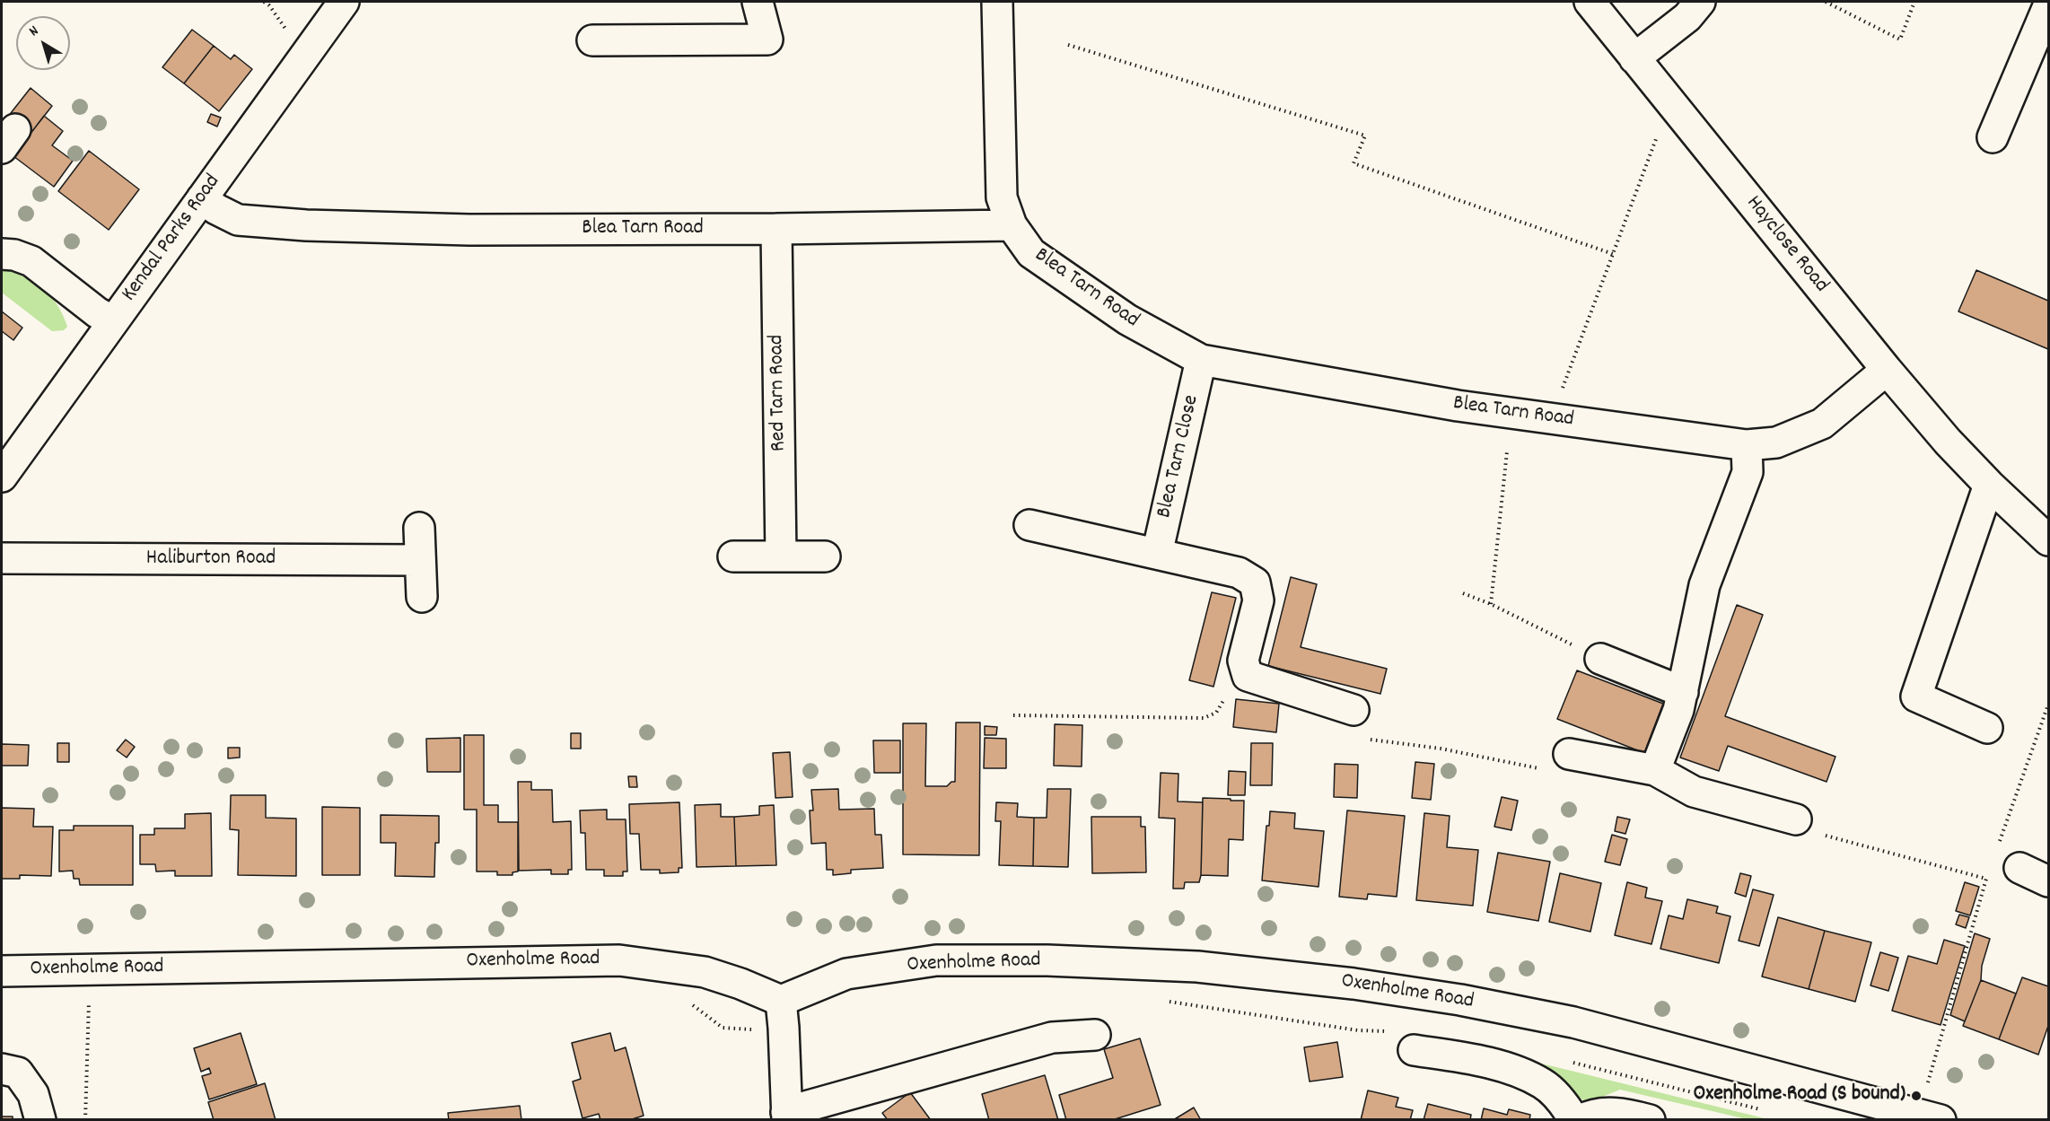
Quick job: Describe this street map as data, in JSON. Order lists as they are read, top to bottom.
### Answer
{
  "streets": {
    "street": [
      "Blea Tarn Road",
      "Kendal Parks Road",
      "Hayclose Road",
      "Red Tarn Road",
      "Blea Tarn Close",
      "Haliburton Road",
      "Oxenholme Road"
    ]
  },
  "crossings": [
    ["Blea Tarn Road", "Kendal Parks Road"],
    ["Blea Tarn Road", "Hayclose Road"],
    ["Blea Tarn Road", "Red Tarn Road"],
    ["Blea Tarn Road", "Blea Tarn Close"]
  ],
  "places": ["Oxenholme Road (S bound)"],
  "north": "top left"
}
